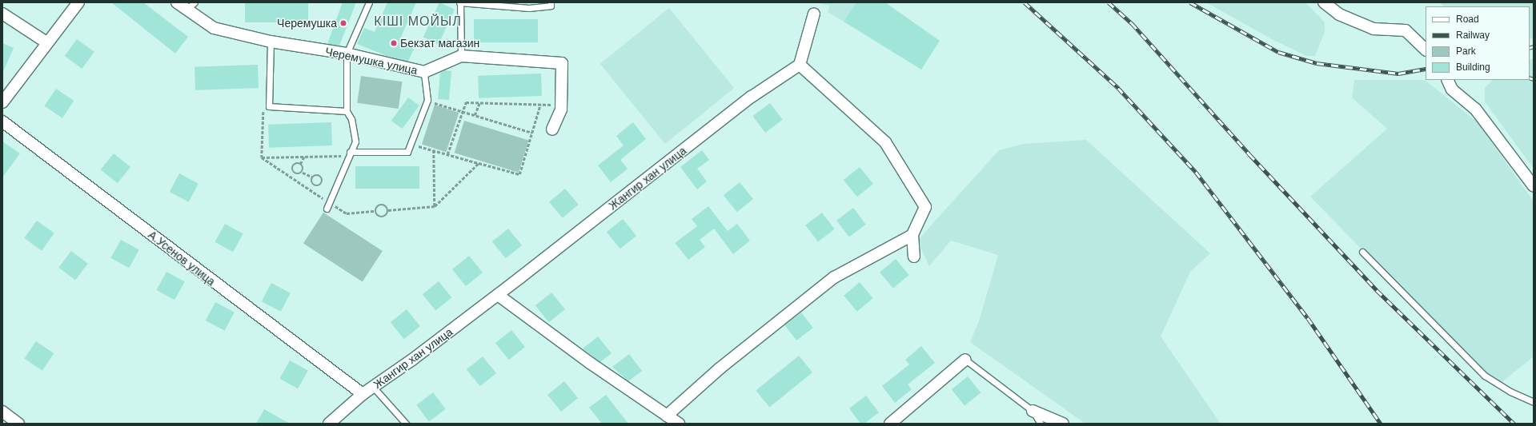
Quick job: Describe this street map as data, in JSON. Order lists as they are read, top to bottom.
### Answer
{
  "streets": {
    "street": ["Черемушка улица", "Жангир хан улица", "А.Усенов улица"]
  },
  "crossings": [
    ["Жангир хан улица", "А.Усенов улица"]
  ],
  "districts": ["КІШІ МОЙЫЛ"],
  "places": ["Черемушка", "Бекзат магазин"],
  "legend": [
    "Road",
    "Railway",
    "Park",
    "Building"
  ]
}
